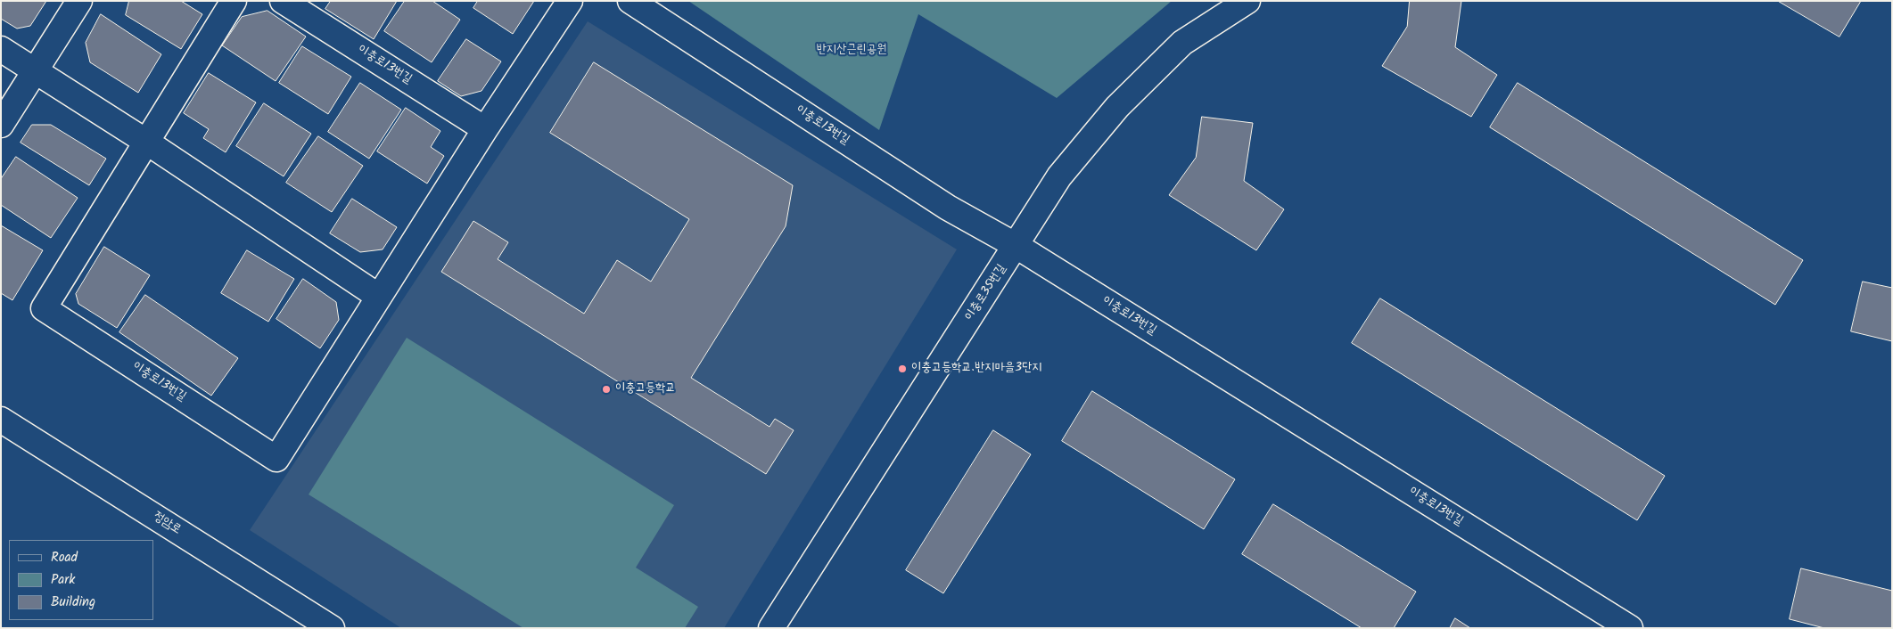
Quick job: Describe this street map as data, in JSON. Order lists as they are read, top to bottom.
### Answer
{
  "streets": {
    "street": ["이충로13번길", "이충로35번길", "정암로"]
  },
  "crossings": [
    ["이충로13번길", "이충로35번길"]
  ],
  "parks": ["반지산근린공원"],
  "places": ["이충고등학교.반지마을3단지", "이충고등학교"],
  "legend": ["Road", "Park", "Building"]
}
